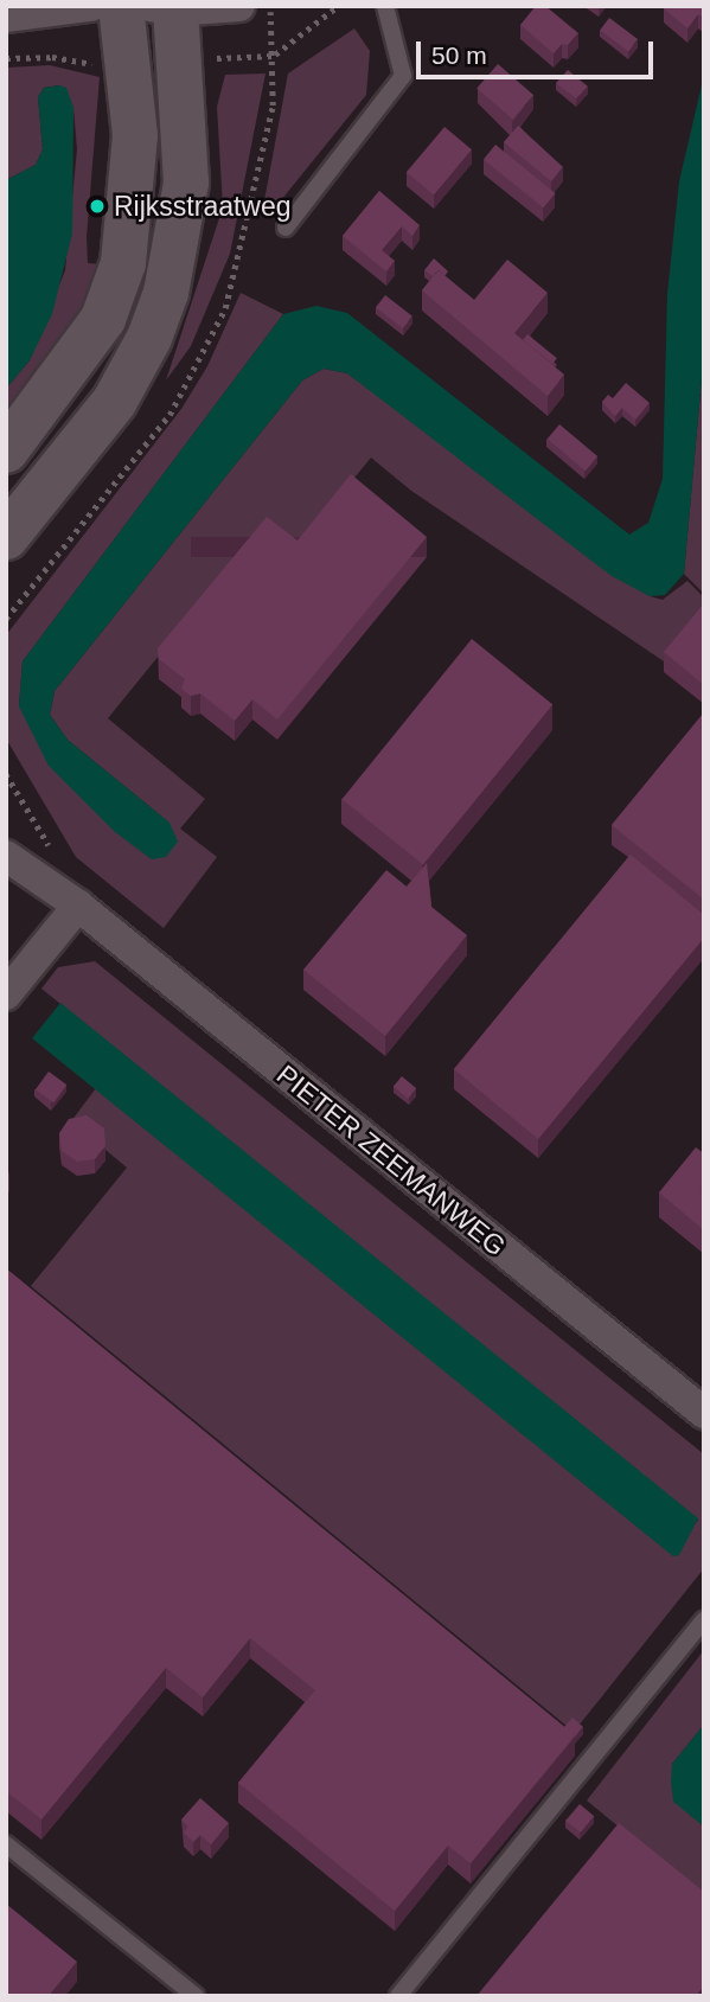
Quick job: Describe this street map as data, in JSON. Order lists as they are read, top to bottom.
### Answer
{
  "streets": {
    "street": ["PIETER ZEEMANWEG"]
  },
  "places": ["Rijksstraatweg"],
  "scale_bar": "50 m"
}
